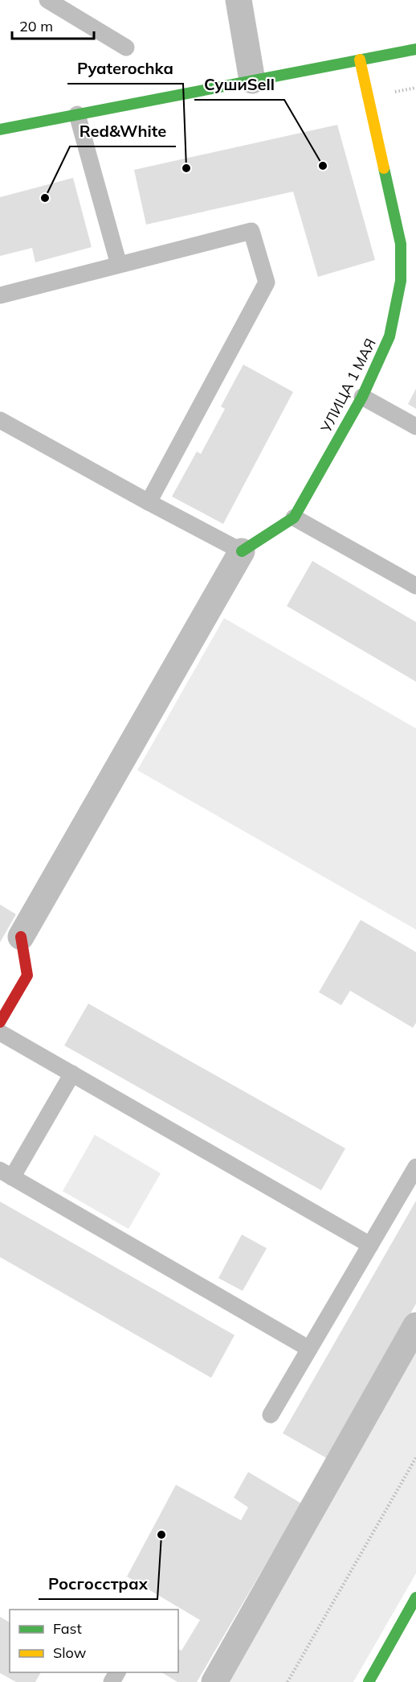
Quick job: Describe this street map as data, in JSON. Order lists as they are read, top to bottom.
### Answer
{
  "streets": {
    "street": ["УЛИЦА 1 МАЯ"]
  },
  "places": [
    "СушиSell",
    "Pyaterochka",
    "Red&White",
    "Росгосстрах"
  ],
  "legend": ["Fast", "Slow"],
  "scale_bar": "20 m"
}
